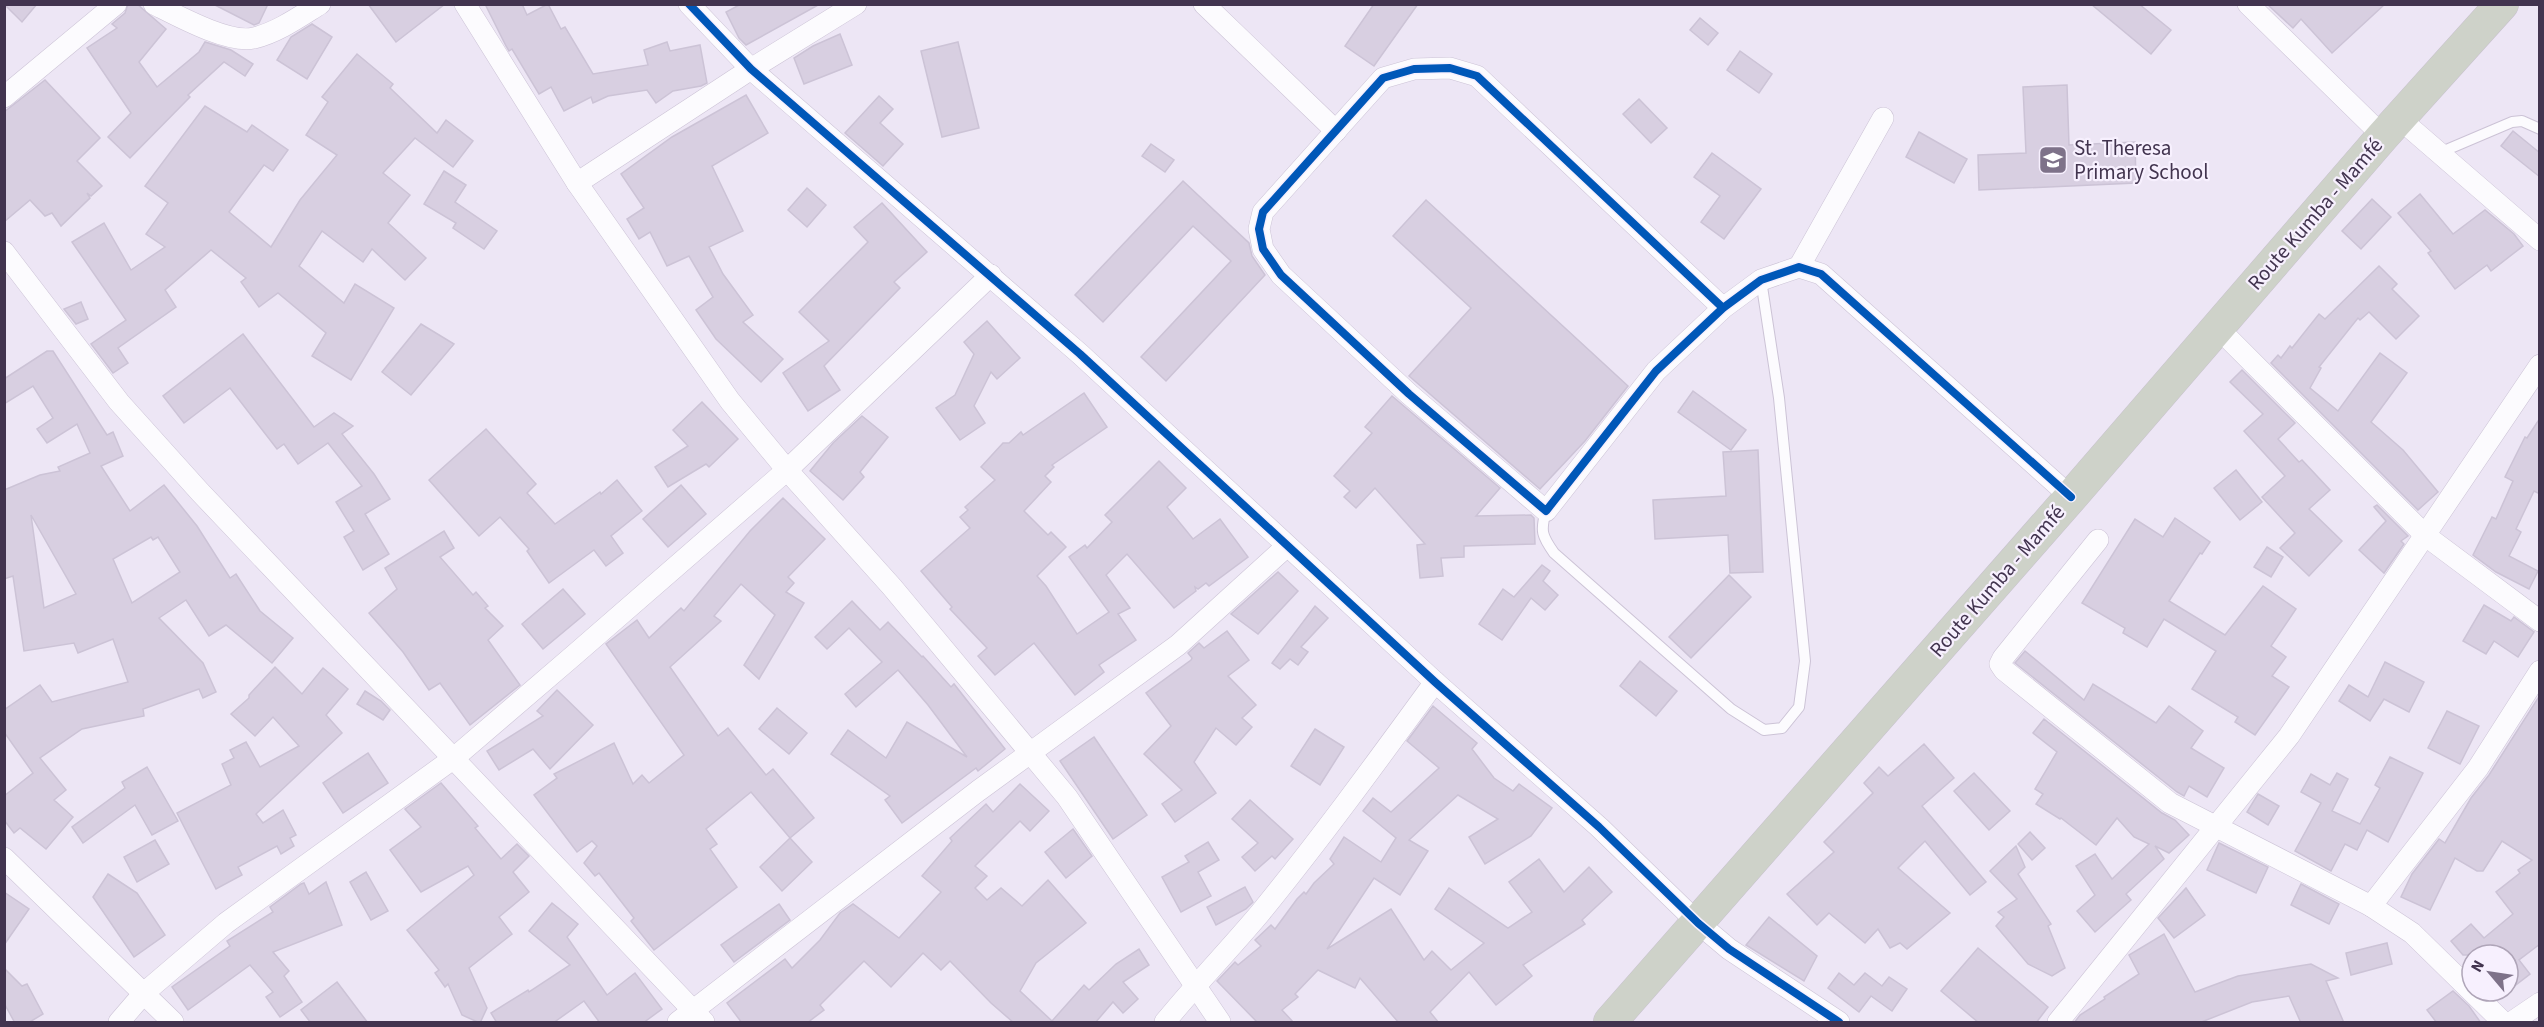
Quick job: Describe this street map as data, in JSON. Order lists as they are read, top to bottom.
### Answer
{
  "streets": {
    "highway": ["Route Kumba - Mamfé"]
  },
  "places": {
    "school or university": ["St. Theresa Primary School"]
  },
  "north": "top left"
}
